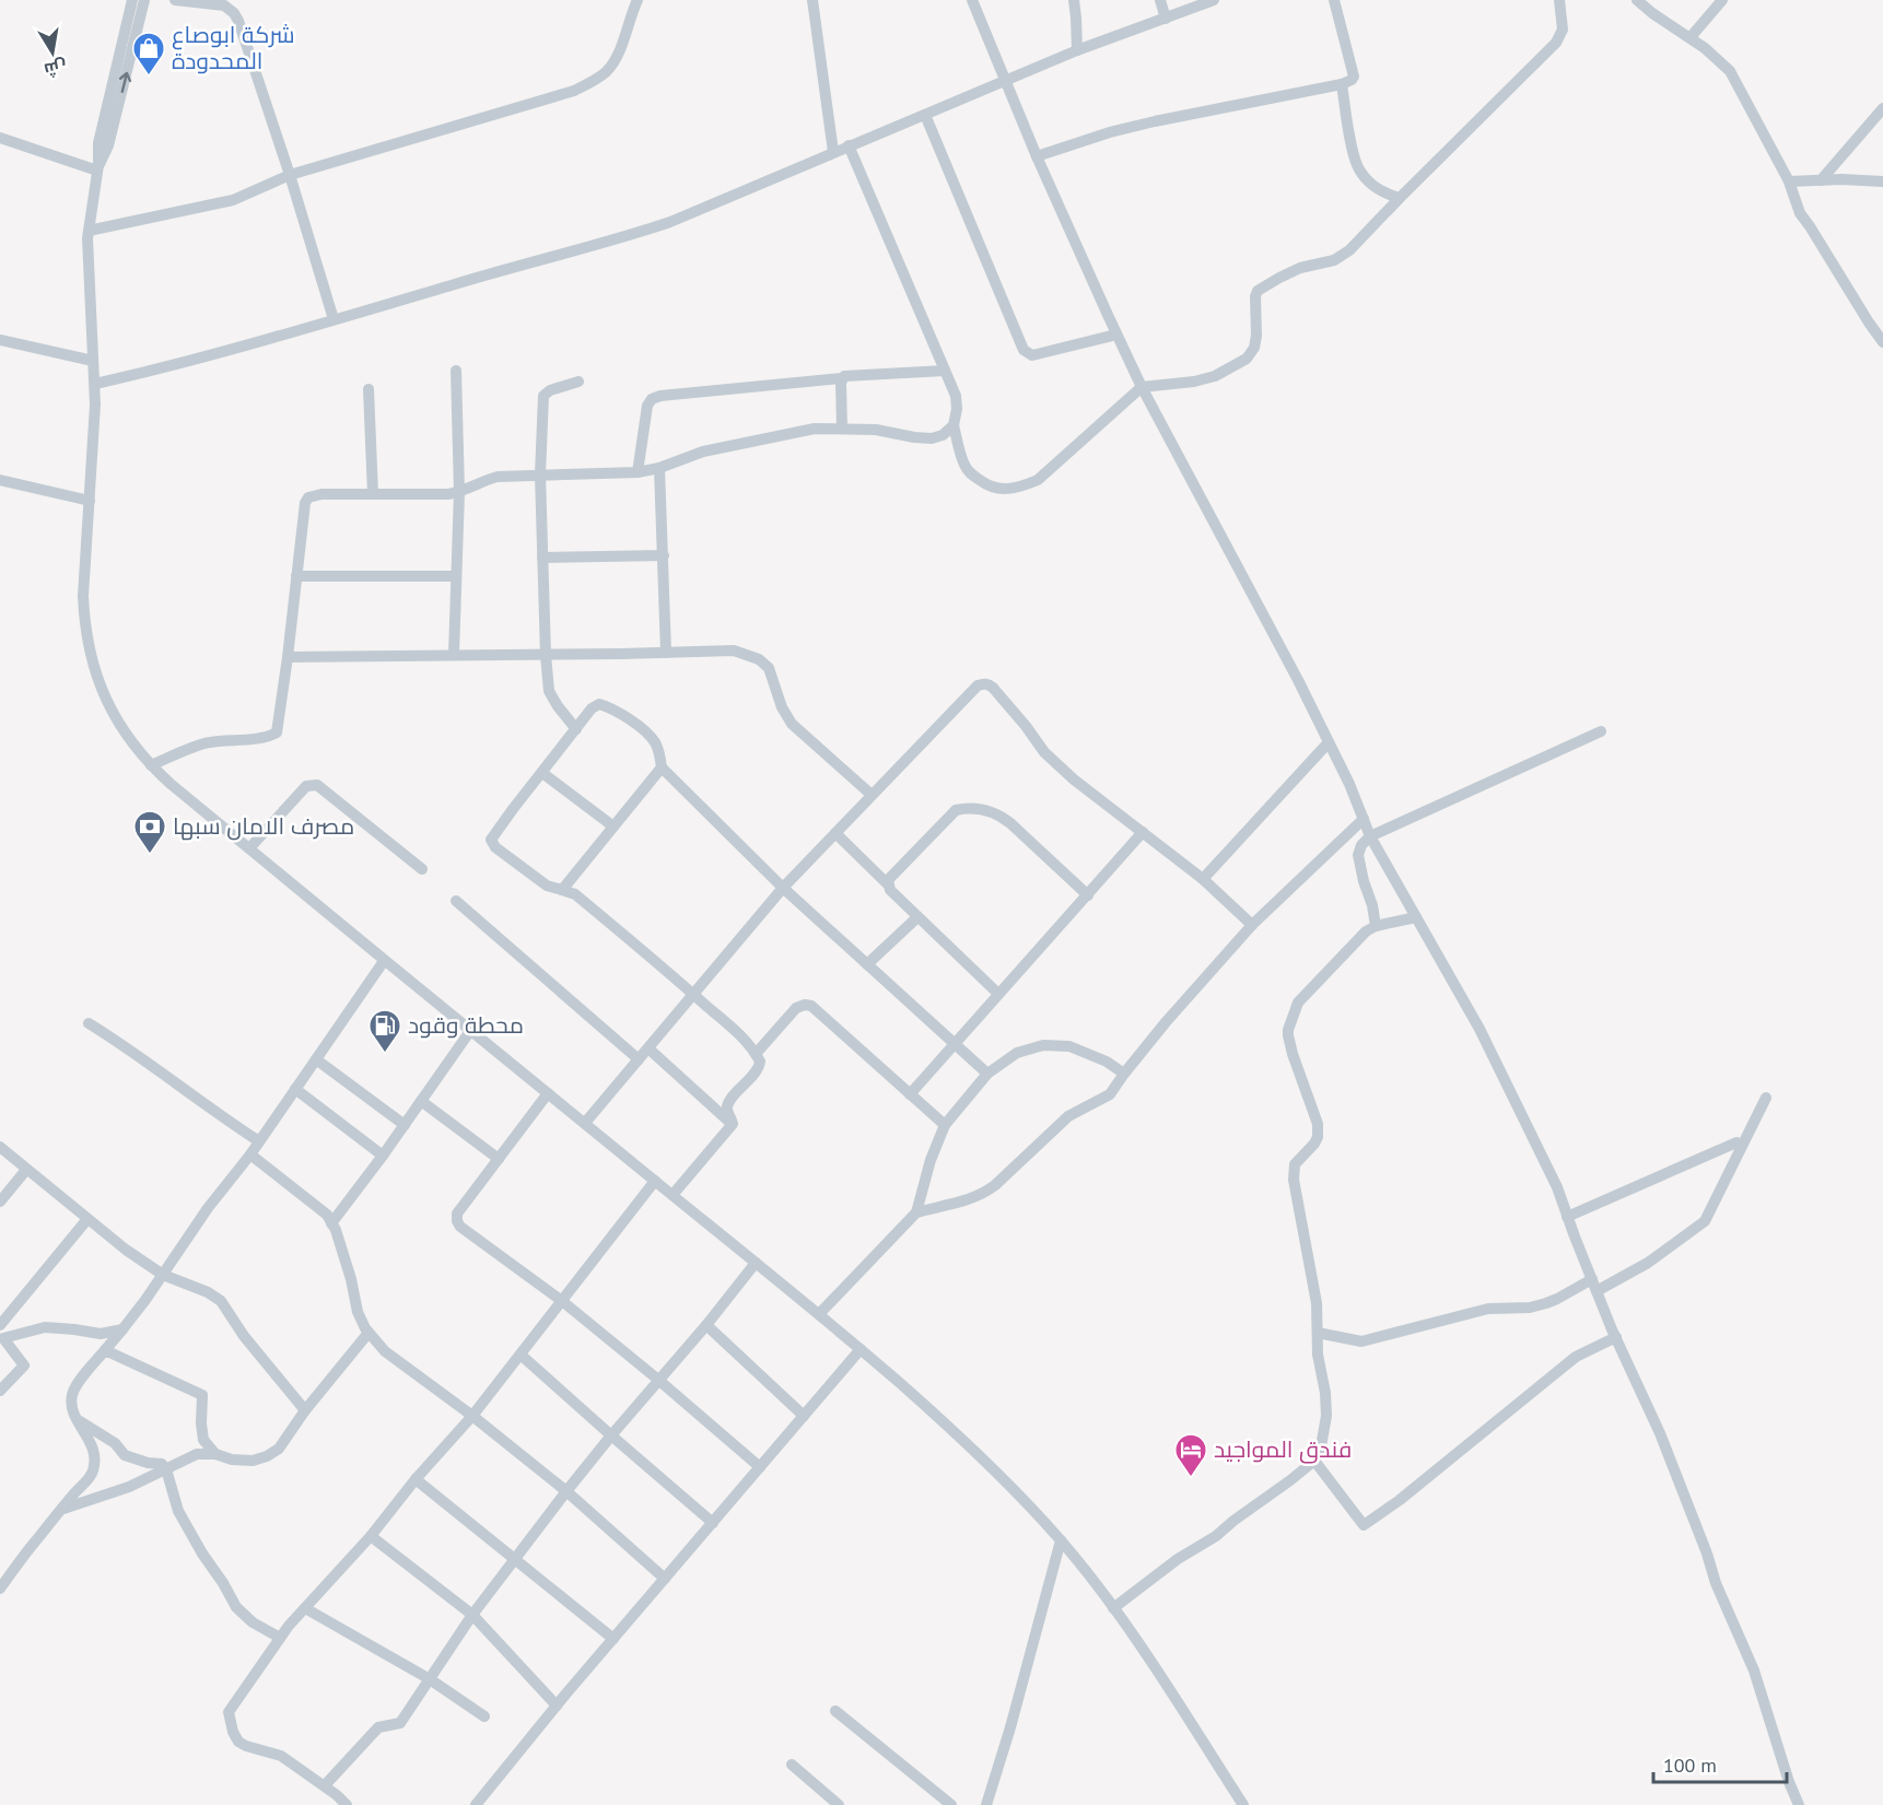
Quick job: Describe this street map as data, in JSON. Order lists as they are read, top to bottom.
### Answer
{
  "places": {
    "shop": ["شركة ابوصاع المحدودة"],
    "bank": ["مصرف الامان سبها"],
    "fuel station": ["محطة وقود"],
    "hotel": ["فندق المواجيد"]
  },
  "scale_bar": "100 m",
  "north": "bottom"
}
